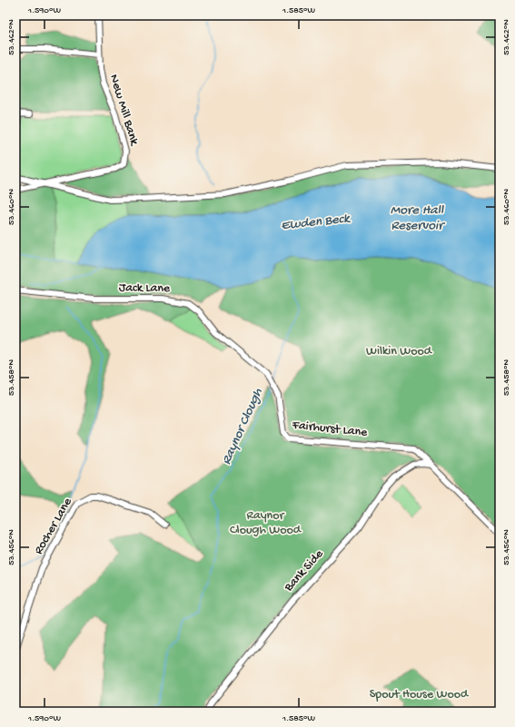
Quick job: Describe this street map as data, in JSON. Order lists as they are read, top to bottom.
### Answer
{
  "streets": {
    "street": [
      "New Mill Bank",
      "Jack Lane",
      "Fairhurst Lane",
      "Rocher Lane",
      "Bank Side"
    ]
  },
  "crossings": [
    ["Jack Lane", "Fairhurst Lane"],
    ["Fairhurst Lane", "Bank Side"]
  ],
  "water": ["More Hall Reservoir", "Ewden Beck", "Raynor Clough"],
  "parks": ["Wilkin Wood", "Raynor Clough Wood", "Spout House Wood"],
  "coordinates": [
    "1.590°W",
    "1.585°W",
    "53.462°N",
    "53.460°N",
    "53.458°N",
    "53.456°N"
  ]
}
